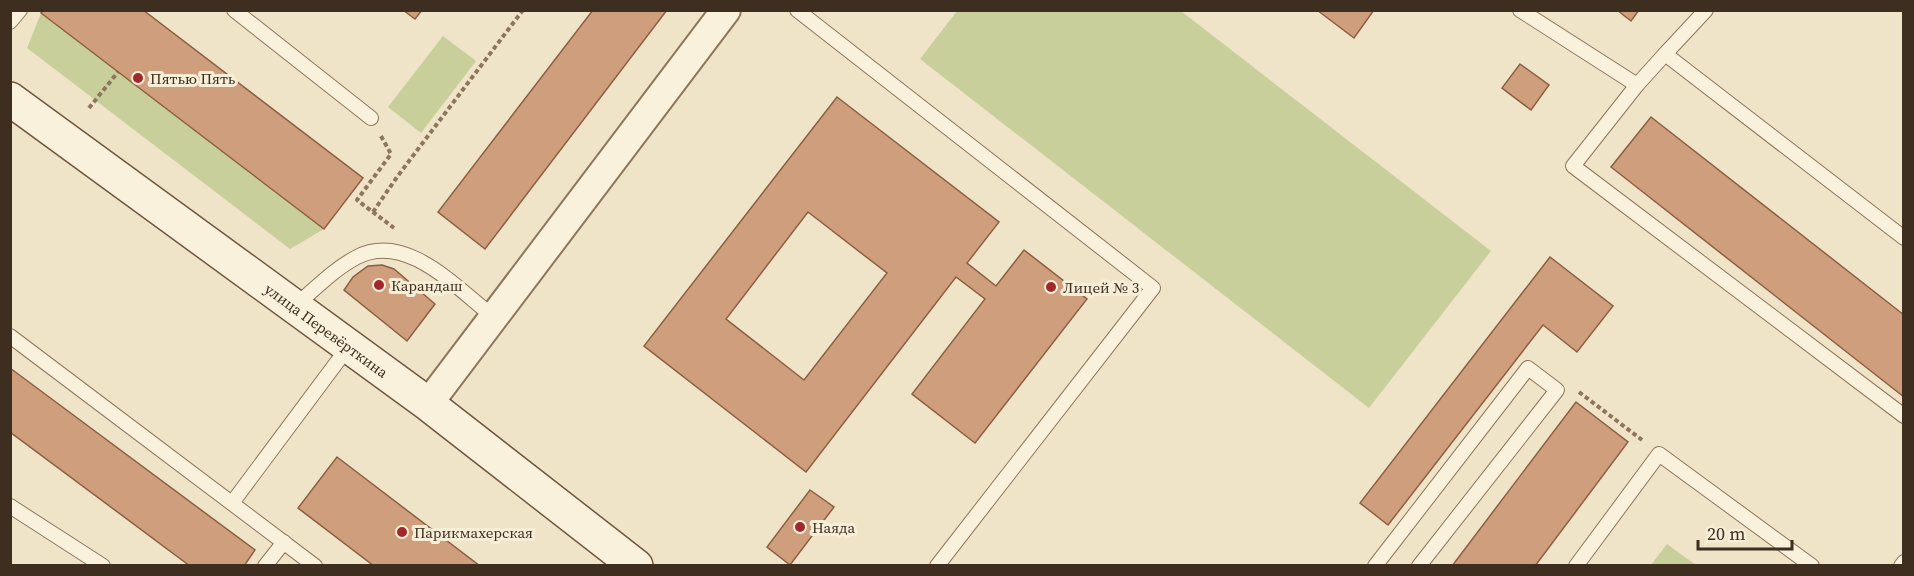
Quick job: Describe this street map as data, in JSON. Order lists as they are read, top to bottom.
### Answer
{
  "streets": {
    "street": ["улица Перевёрткина"]
  },
  "places": [
    "Пятью Пять",
    "Карандаш",
    "Лицей № 3",
    "Наяда",
    "Парикмахерская"
  ],
  "scale_bar": "20 m"
}
